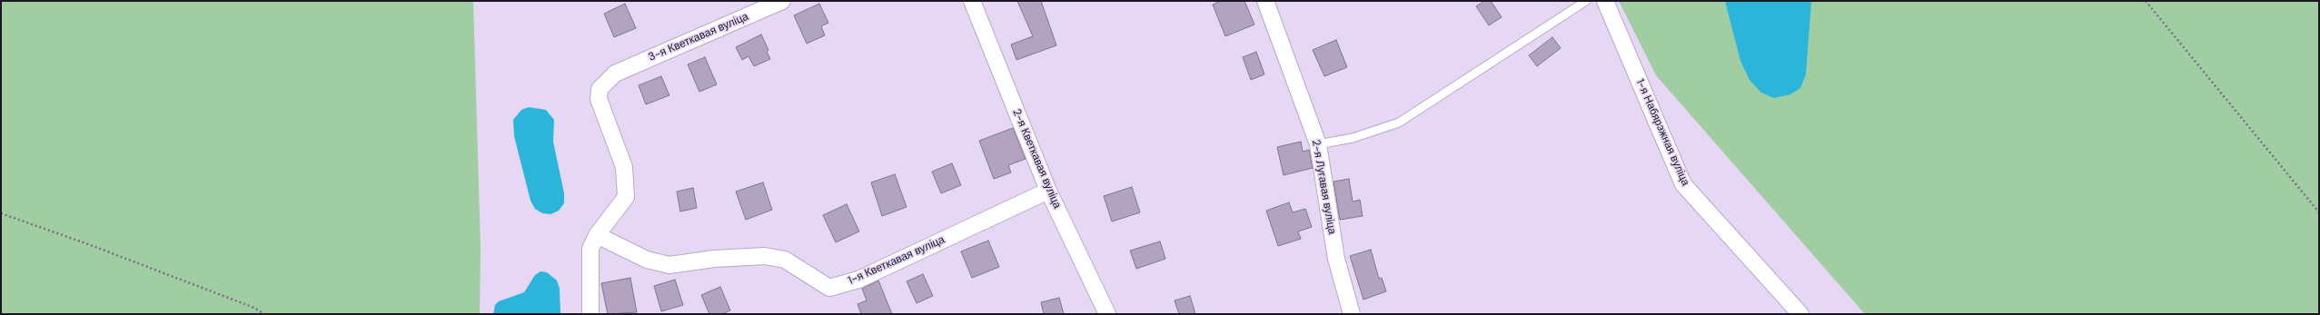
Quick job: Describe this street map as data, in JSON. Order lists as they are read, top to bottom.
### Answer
{
  "streets": {
    "street": [
      "3-я Кветкавая вуліца",
      "1-я Набярэжная вуліца",
      "2-я Кветкавая вуліца",
      "2-я Лугавая вуліца",
      "1-я Кветкавая вуліца"
    ]
  },
  "crossings": [
    ["3-я Кветкавая вуліца", "1-я Кветкавая вуліца"],
    ["2-я Кветкавая вуліца", "1-я Кветкавая вуліца"]
  ]
}
